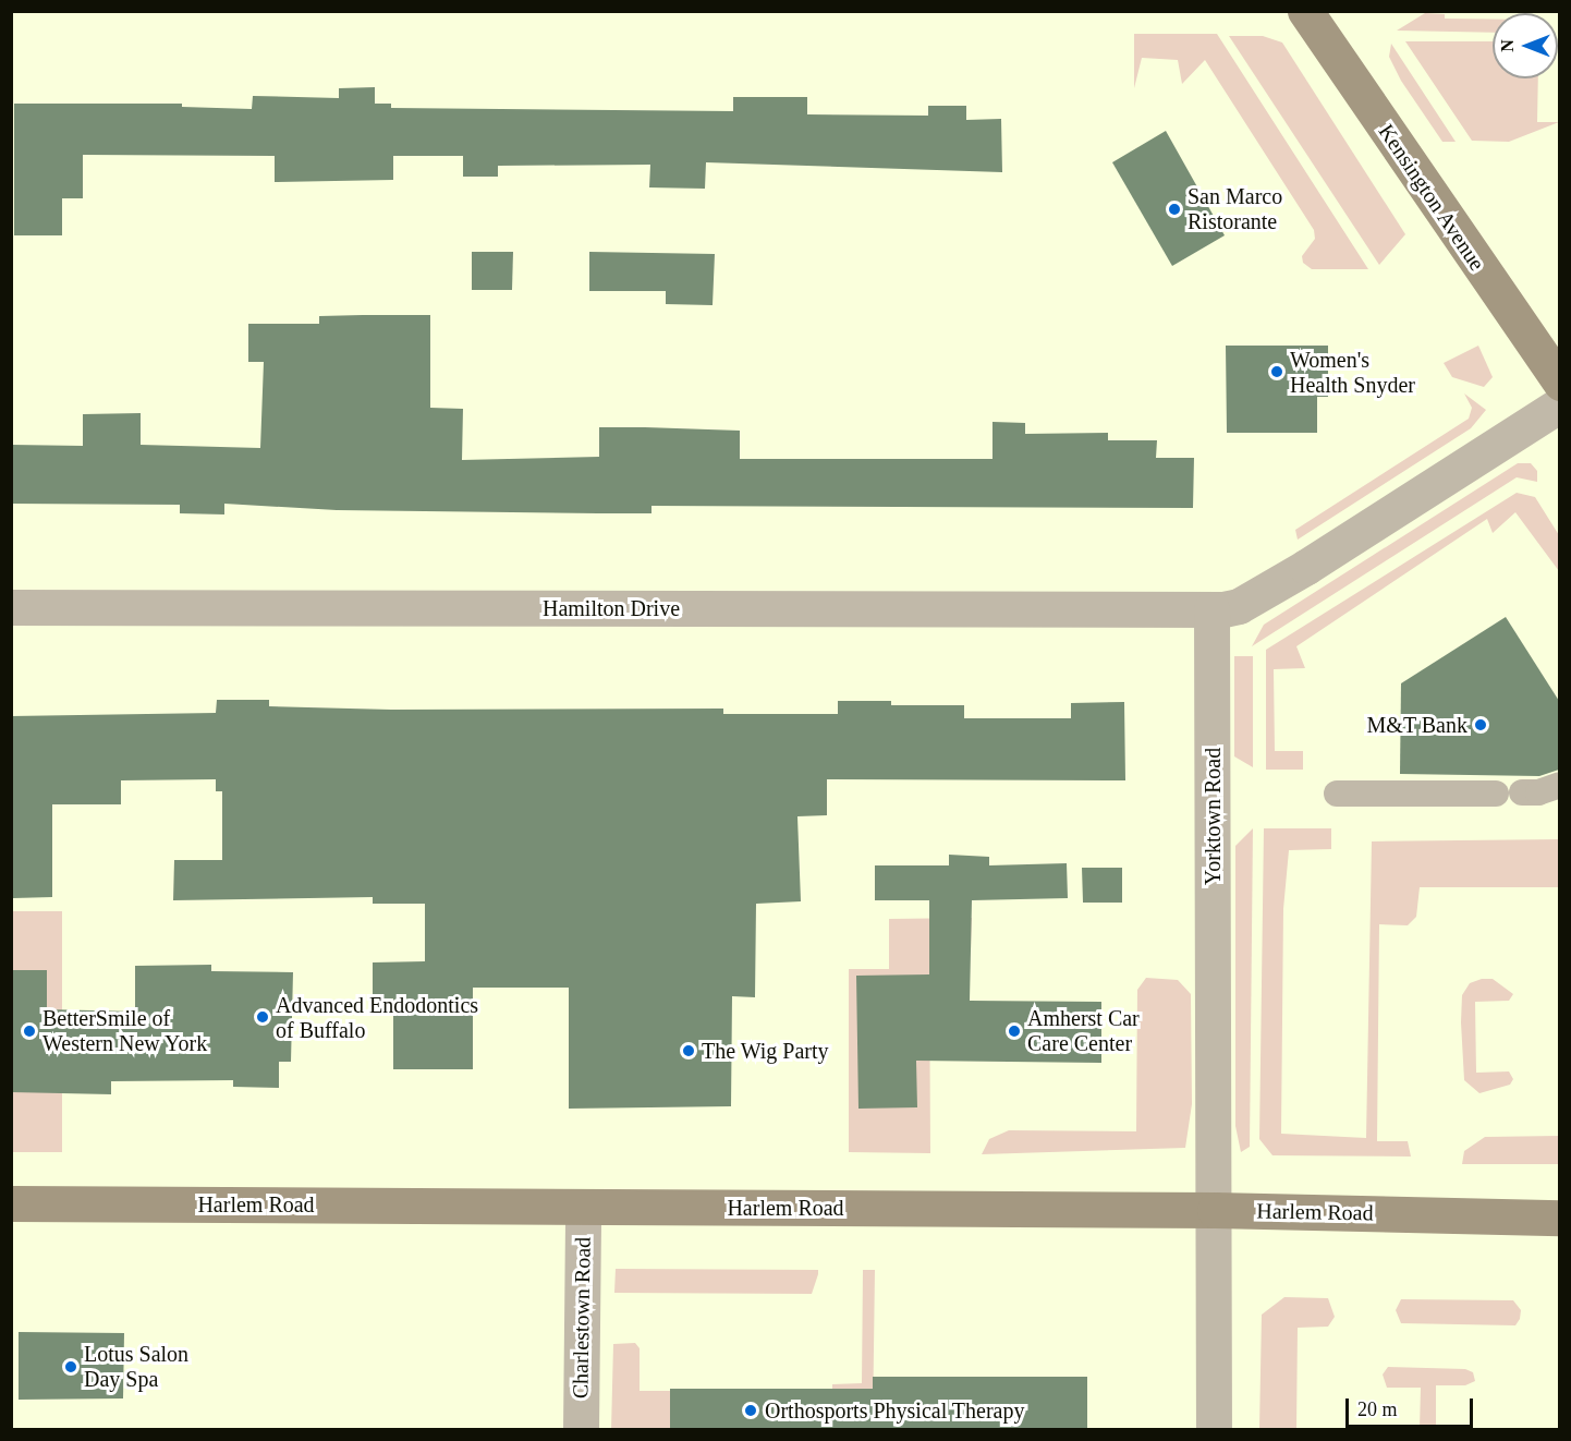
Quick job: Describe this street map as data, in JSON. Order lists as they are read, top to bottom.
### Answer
{
  "streets": {
    "main road": ["Kensington Avenue", "Harlem Road"],
    "street": ["Hamilton Drive", "Yorktown Road", "Charlestown Road"]
  },
  "crossings": [
    ["Hamilton Drive", "Yorktown Road"],
    ["Yorktown Road", "Harlem Road"],
    ["Harlem Road", "Charlestown Road"]
  ],
  "places": [
    "San Marco Ristorante",
    "Women's Health Snyder",
    "M&T Bank",
    "Advanced Endodontics of Buffalo",
    "BetterSmile of Western New York",
    "Amherst Car Care Center",
    "The Wig Party",
    "Lotus Salon Day Spa",
    "Orthosports Physical Therapy"
  ],
  "scale_bar": "20 m",
  "north": "left"
}
